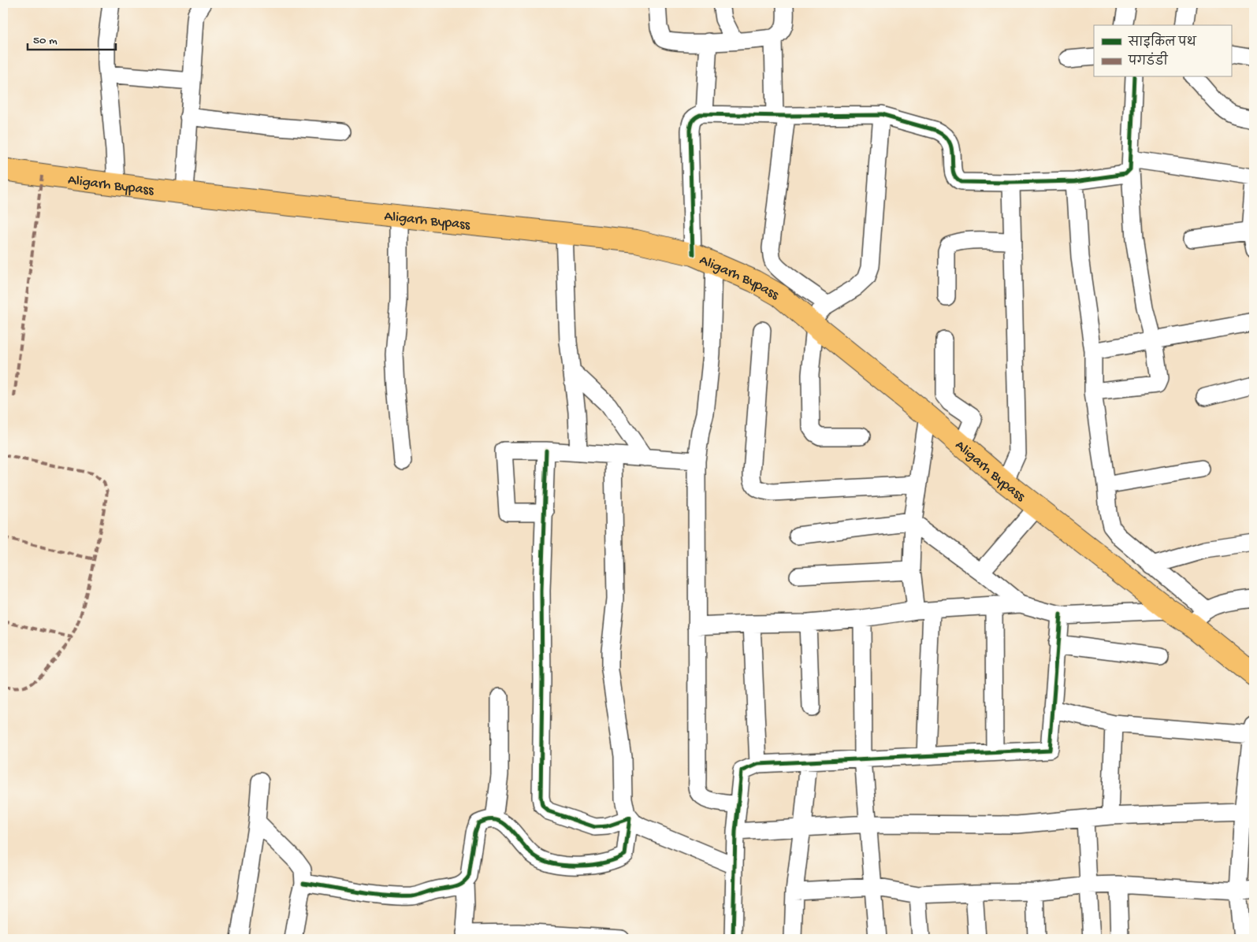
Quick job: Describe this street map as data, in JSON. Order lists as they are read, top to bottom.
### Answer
{
  "streets": {
    "highway": ["Aligarh Bypass"]
  },
  "legend": ["साइकिल पथ", "पगडंडी"],
  "scale_bar": "50 m"
}
